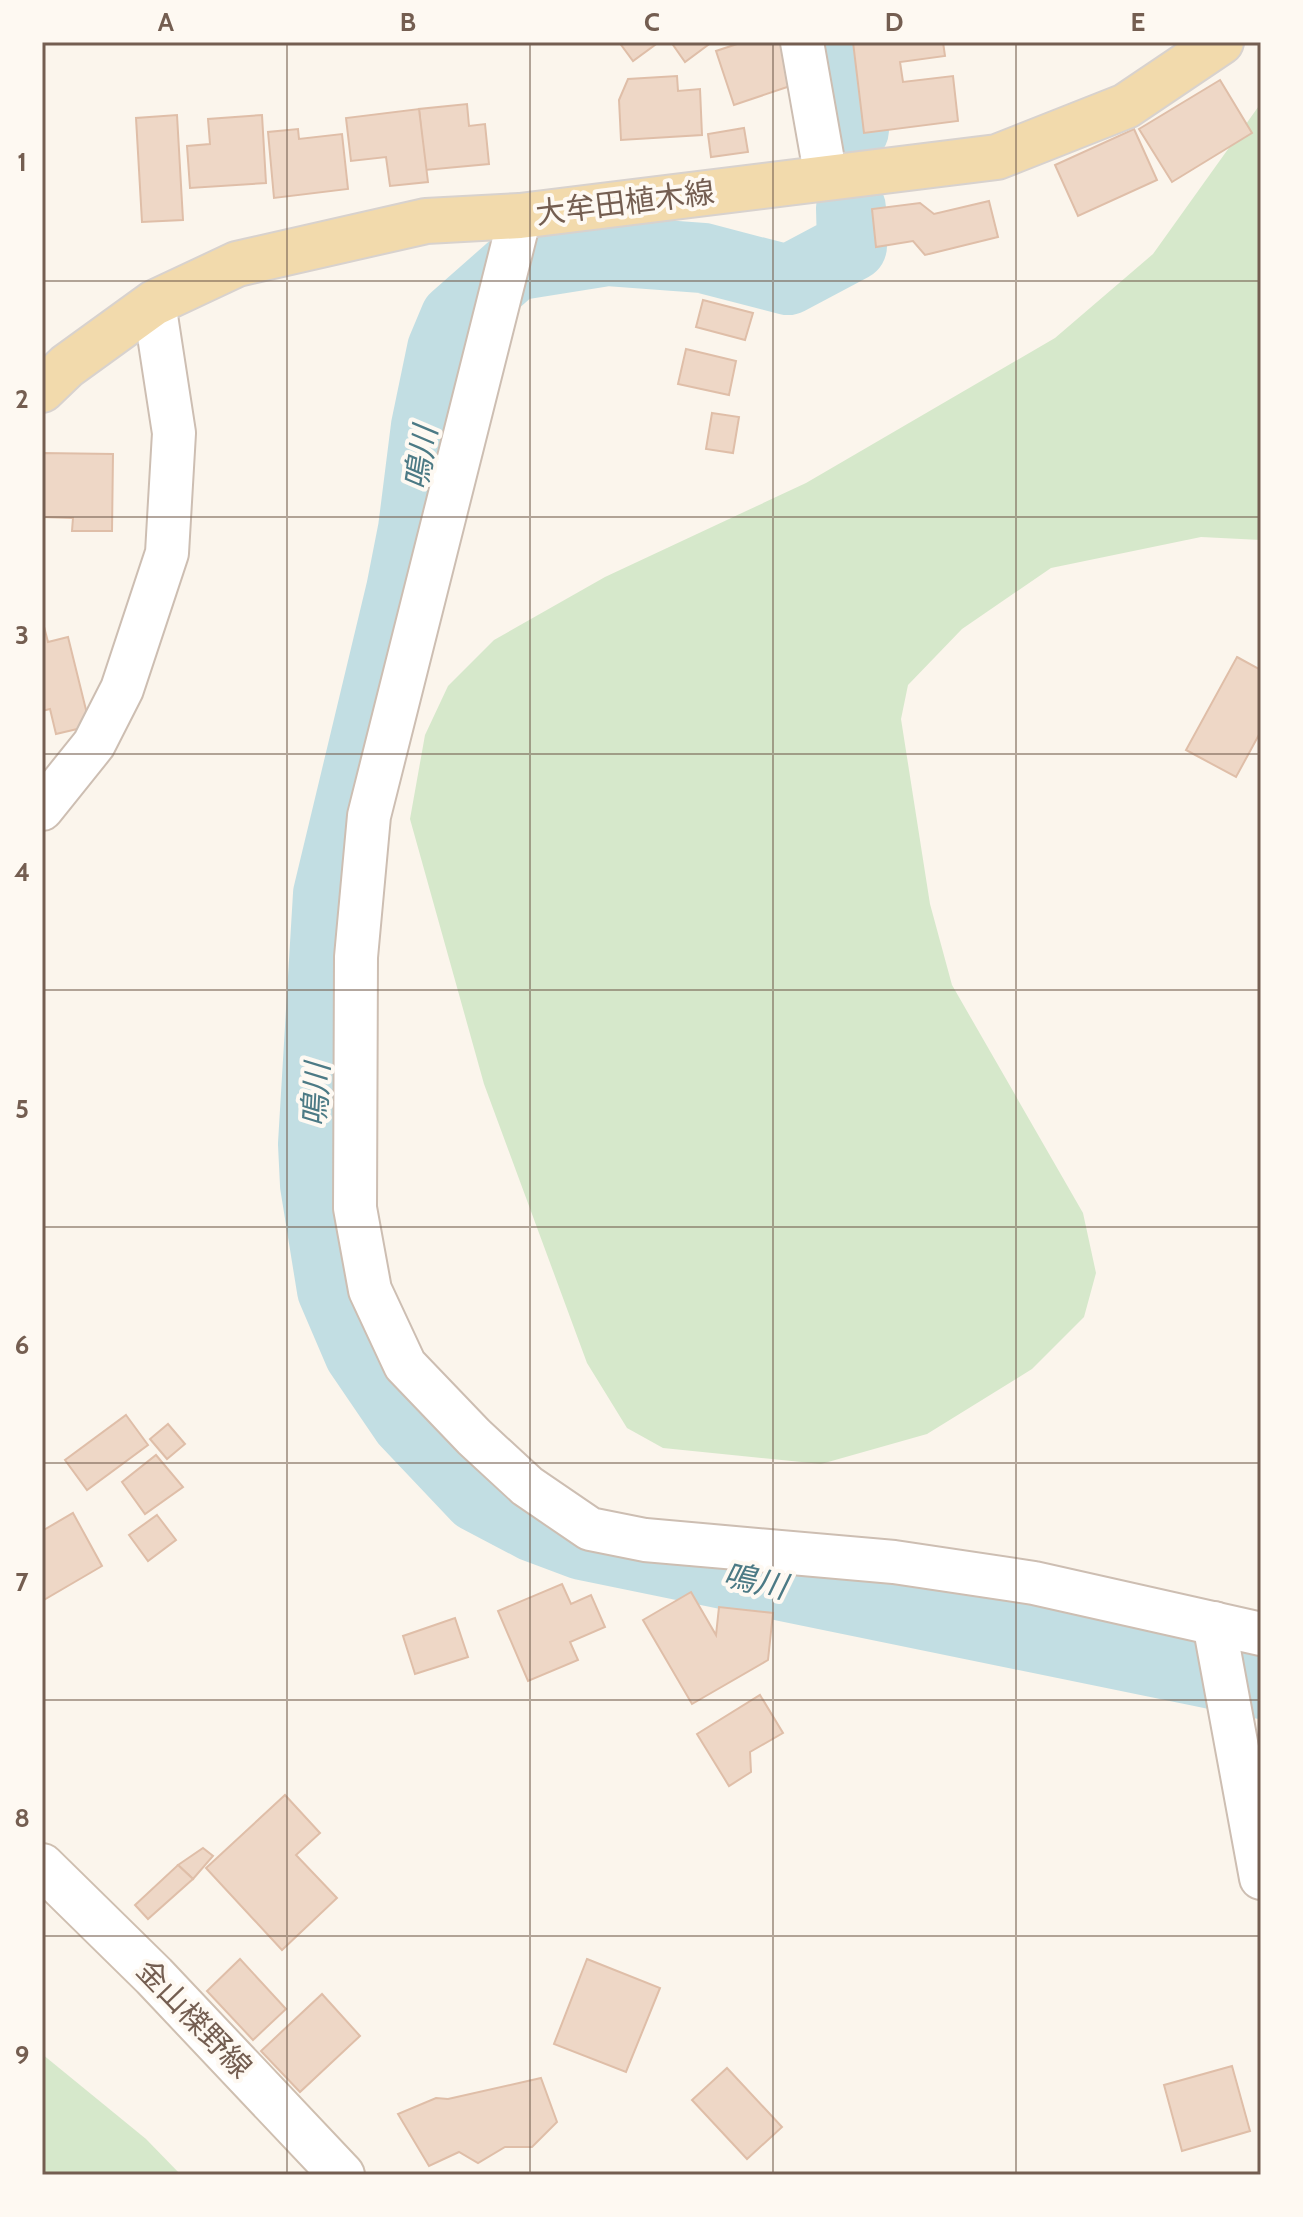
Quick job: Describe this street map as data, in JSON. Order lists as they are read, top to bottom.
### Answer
{
  "streets": {
    "main road": ["大牟田植木線", "金山檪野線"]
  },
  "water": ["鳴川"],
  "grid": {
    "columns": [
      "A",
      "B",
      "C",
      "D",
      "E"
    ],
    "rows": [
      "1",
      "2",
      "3",
      "4",
      "5",
      "6",
      "7",
      "8",
      "9"
    ]
  }
}
